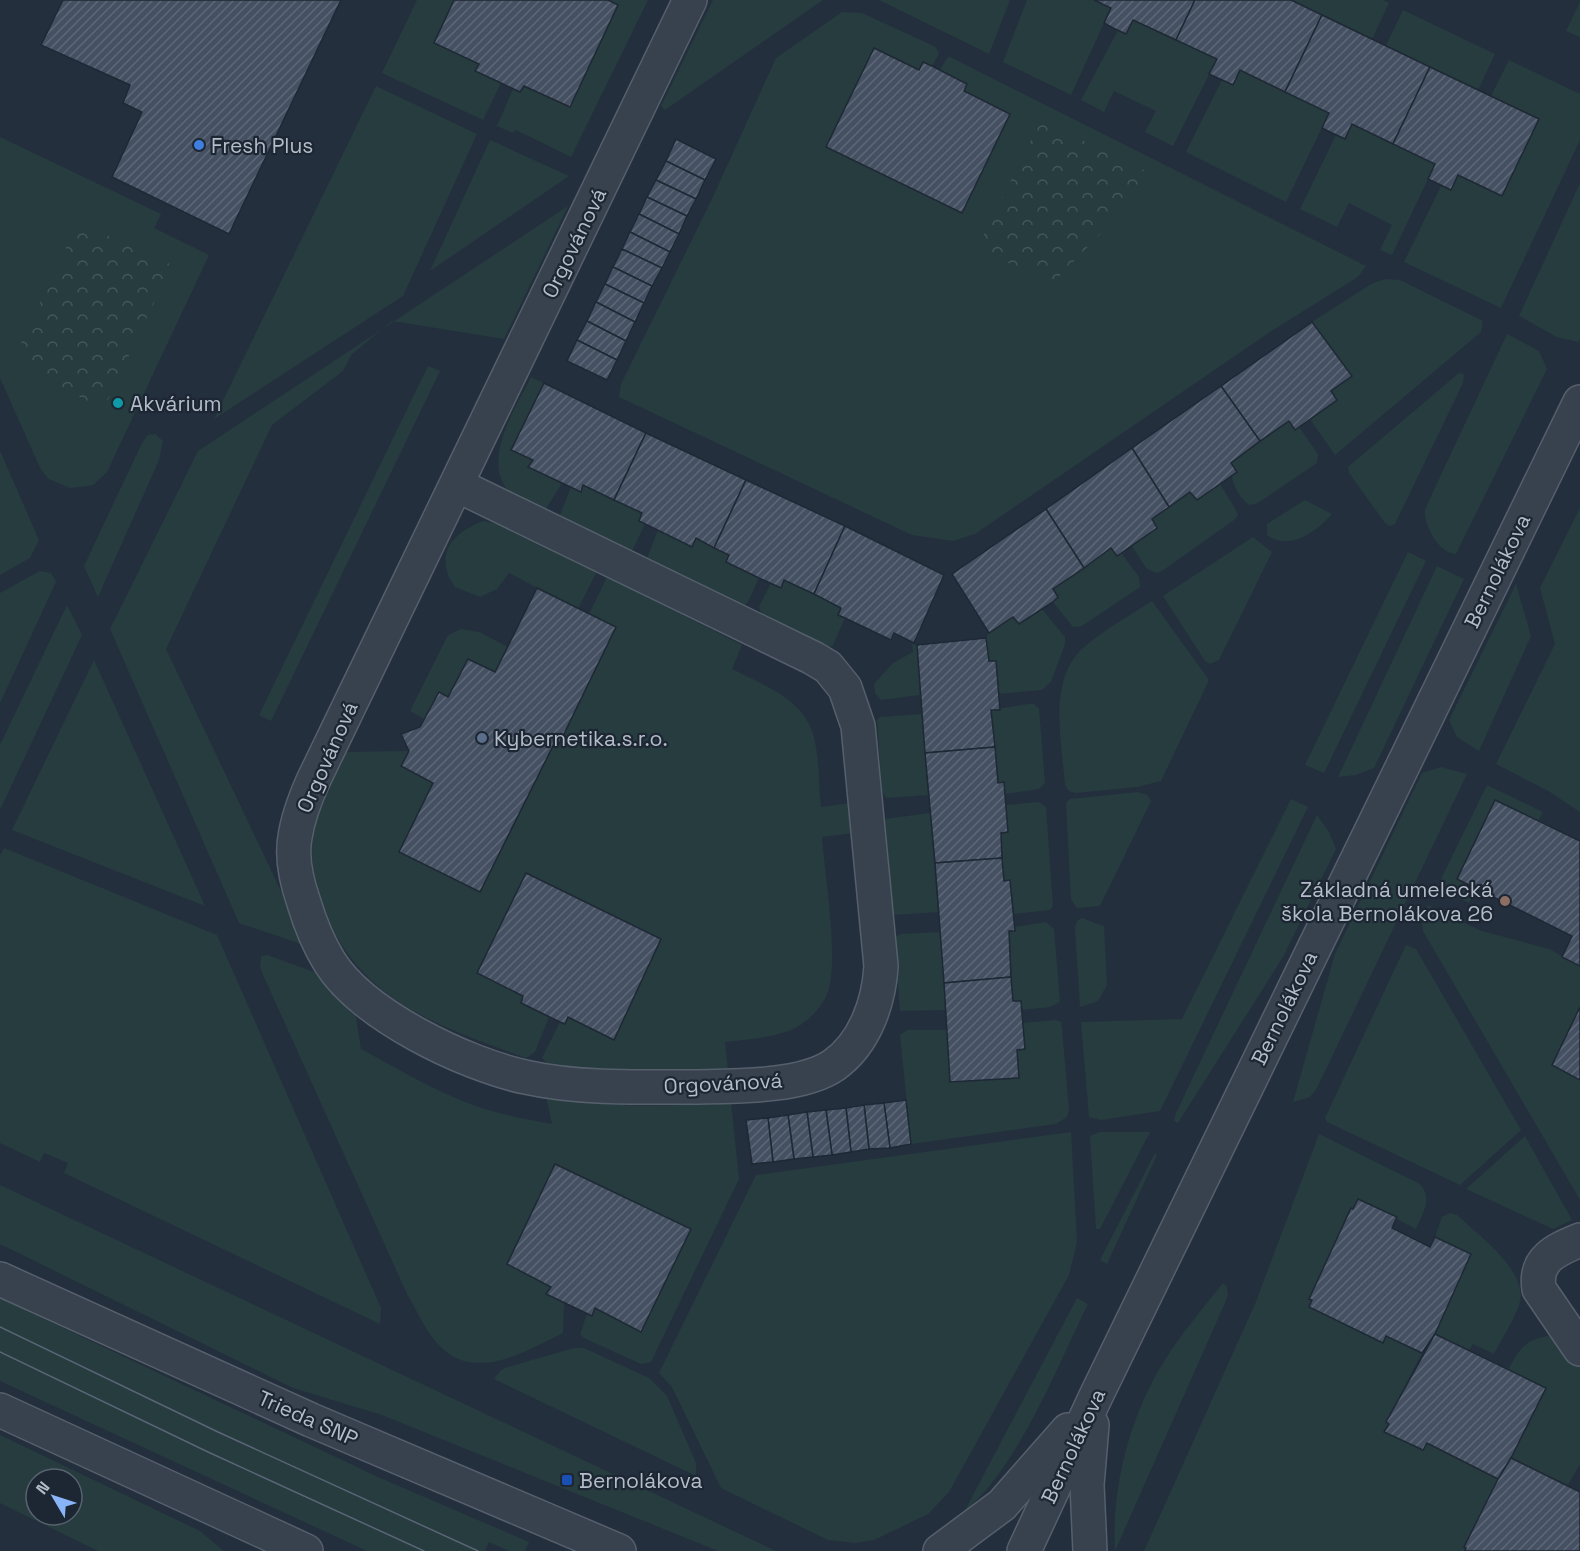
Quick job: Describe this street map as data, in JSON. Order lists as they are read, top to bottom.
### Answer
{
  "streets": {
    "street": ["Orgovánová", "Bernolákova", "Trieda SNP"]
  },
  "places": {
    "other": [
      "Fresh Plus",
      "Akvárium",
      "Kybernetika.s.r.o.",
      "Základná umelecká škola Bernolákova 26"
    ],
    "transit": ["Bernolákova"]
  },
  "north": "top left"
}
